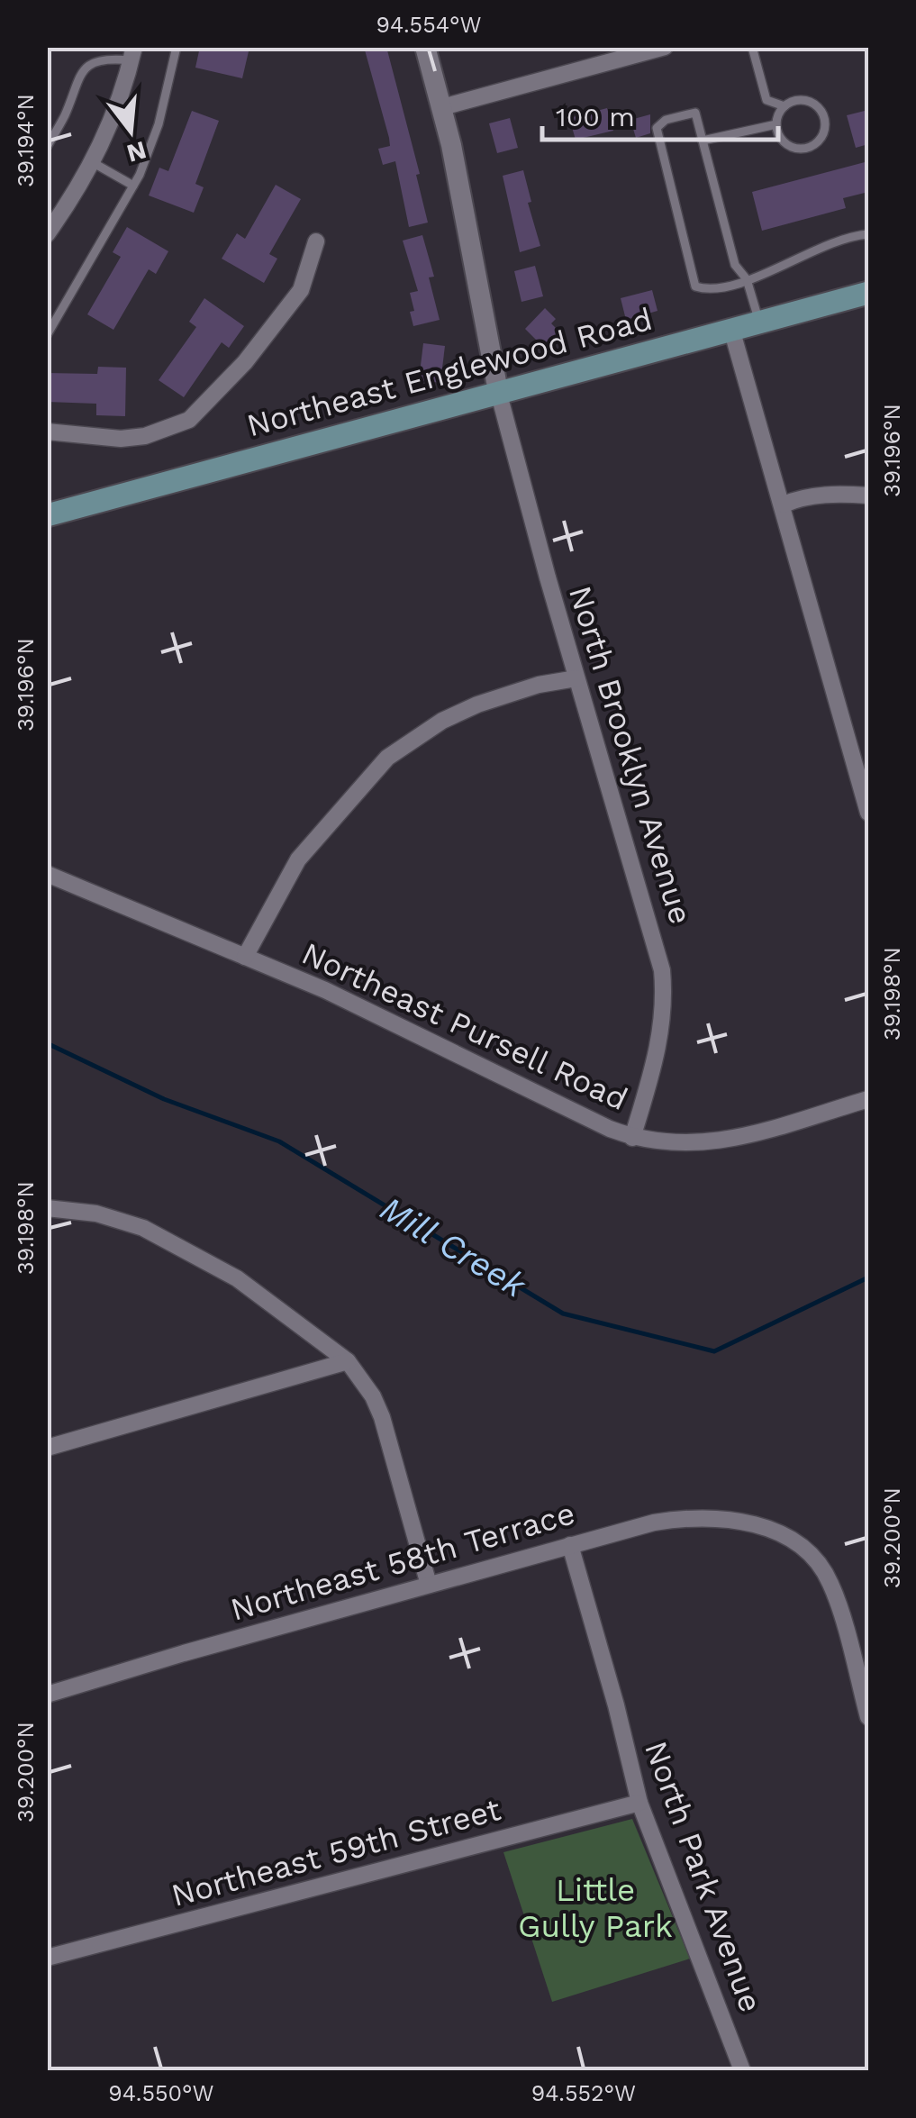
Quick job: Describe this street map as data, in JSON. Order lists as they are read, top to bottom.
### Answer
{
  "streets": {
    "main road": ["Northeast Englewood Road"],
    "street": [
      "North Brooklyn Avenue",
      "Northeast Pursell Road",
      "Northeast 58th Terrace",
      "Northeast 59th Street",
      "North Park Avenue"
    ]
  },
  "crossings": [
    ["Northeast Englewood Road", "North Brooklyn Avenue"],
    ["North Brooklyn Avenue", "Northeast Pursell Road"],
    ["Northeast 58th Terrace", "North Park Avenue"],
    ["Northeast 59th Street", "North Park Avenue"]
  ],
  "water": ["Mill Creek"],
  "parks": ["Little Gully Park"],
  "scale_bar": "100 m",
  "north": "bottom",
  "coordinates": [
    "94.554°W",
    "39.194°N",
    "39.196°N",
    "39.198°N",
    "39.200°N",
    "94.550°W",
    "94.552°W"
  ]
}
